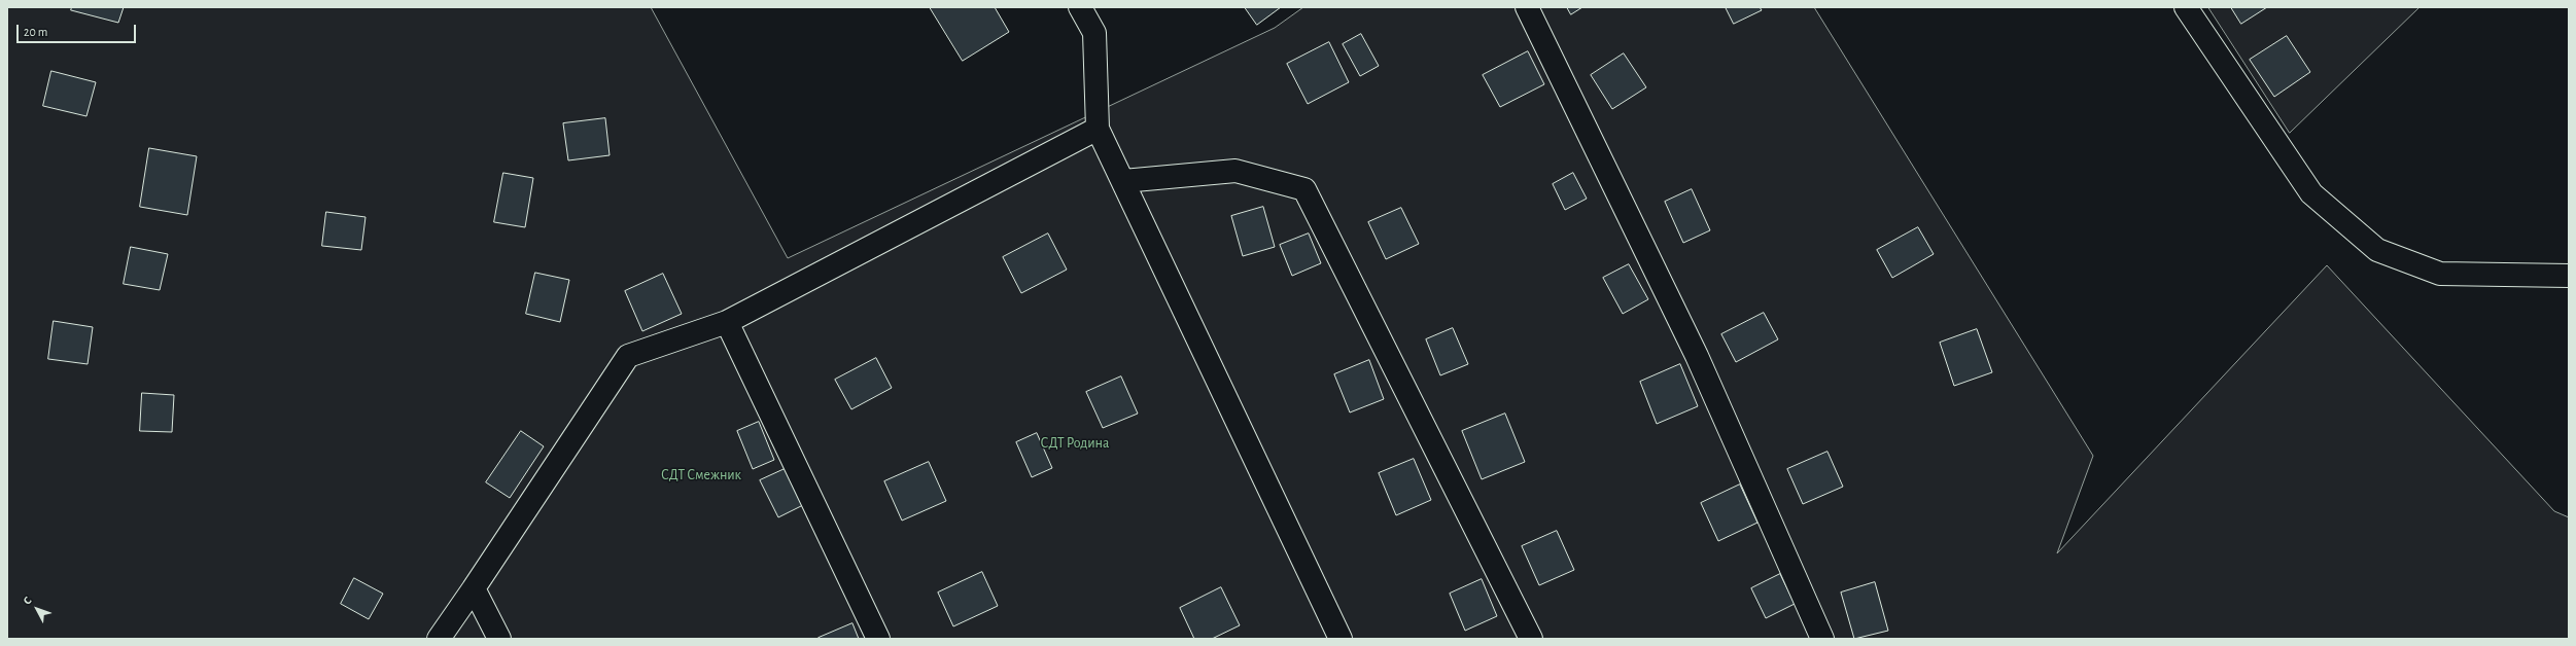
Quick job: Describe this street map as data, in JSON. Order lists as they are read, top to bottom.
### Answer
{
  "parks": ["СДТ Родина", "СДТ Смежник"],
  "scale_bar": "20 m",
  "north": "top left"
}
